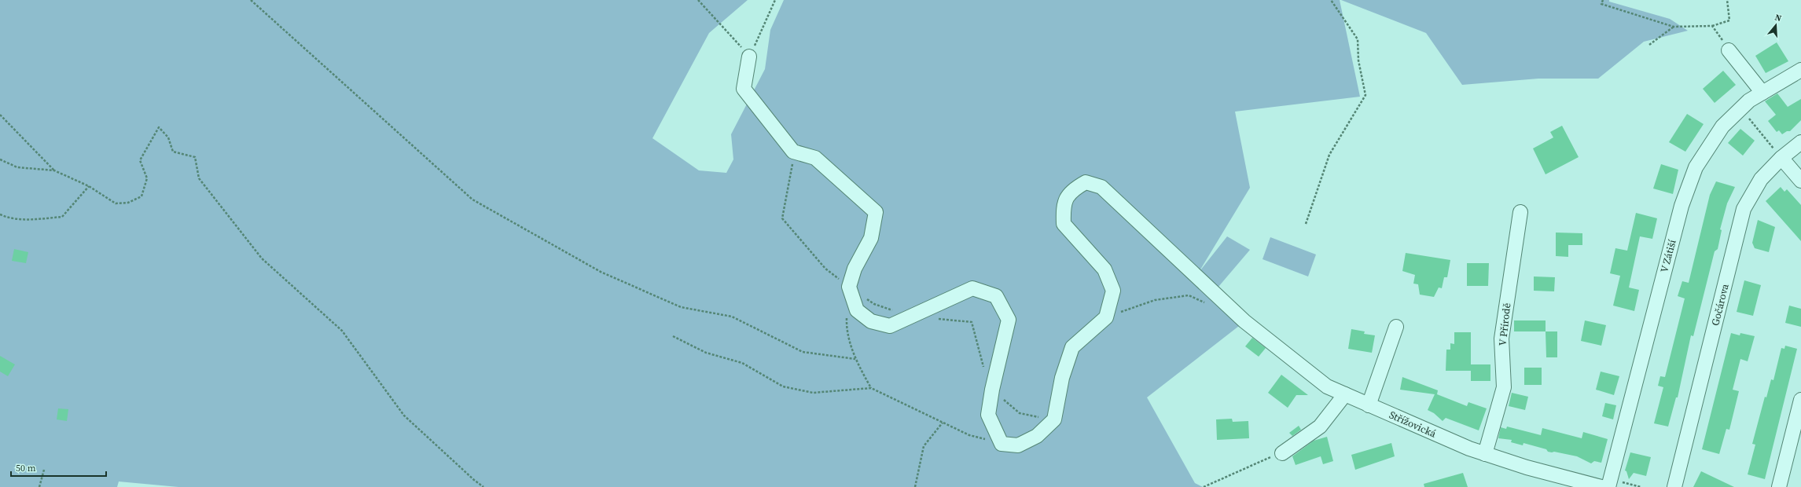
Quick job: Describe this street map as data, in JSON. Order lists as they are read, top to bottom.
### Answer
{
  "streets": {
    "street": [
      "V Zátiší",
      "Gočárova",
      "V Přírodě",
      "Střížovická"
    ]
  },
  "crossings": [
    ["V Přírodě", "Střížovická"]
  ],
  "scale_bar": "50 m",
  "north": "top"
}
